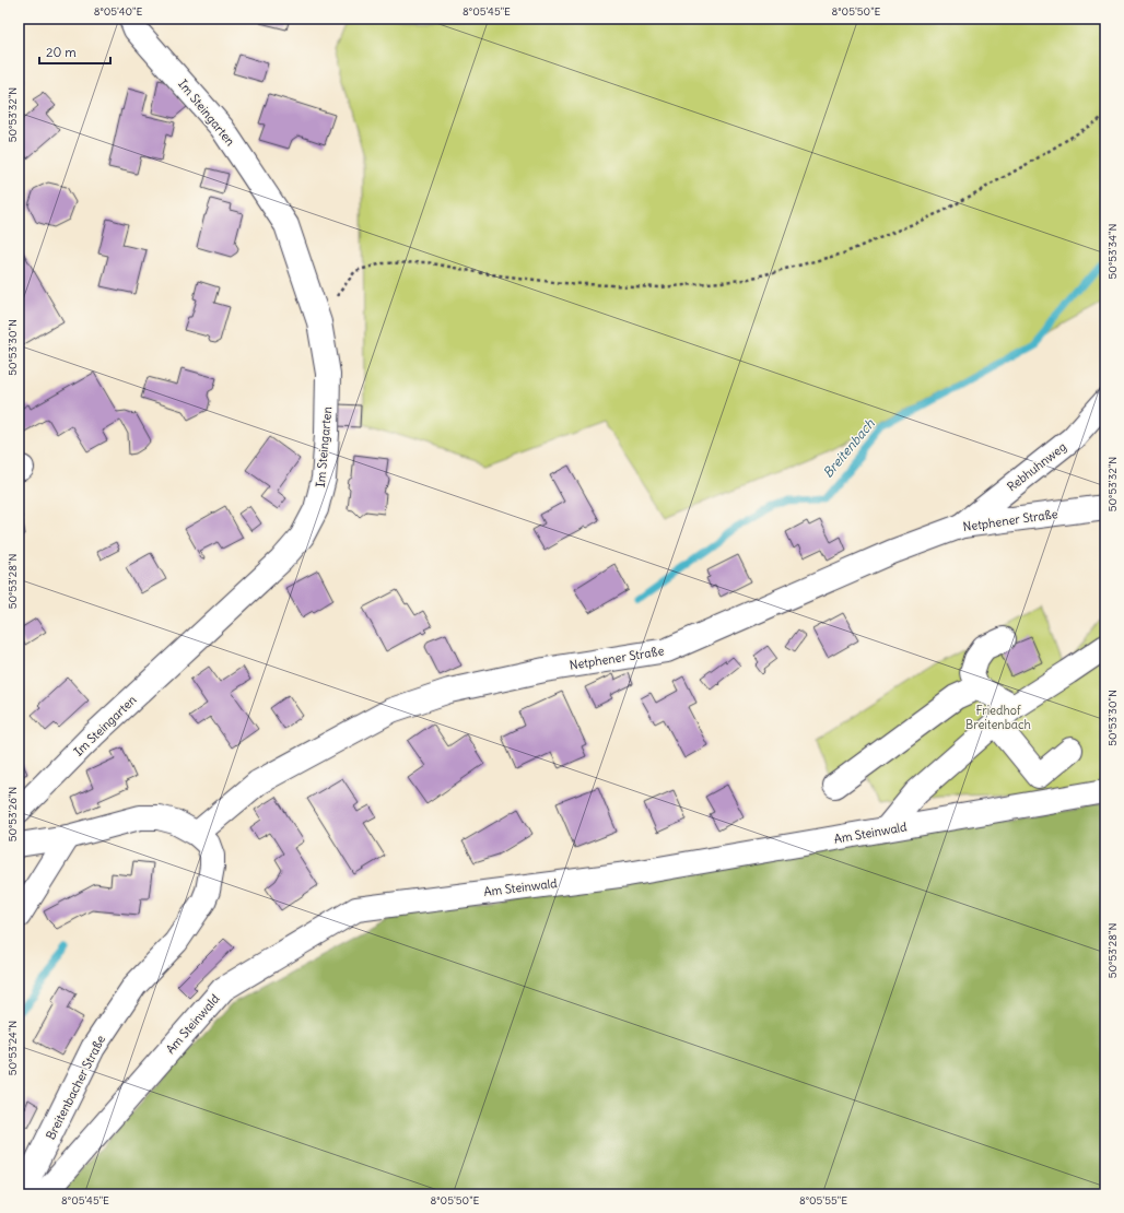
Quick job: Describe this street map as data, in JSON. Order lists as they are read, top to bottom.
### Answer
{
  "streets": {
    "street": [
      "Im Steingarten",
      "Rebhuhnweg",
      "Netphener Straße",
      "Am Steinwald",
      "Breitenbacher Straße"
    ]
  },
  "crossings": [
    ["Rebhuhnweg", "Netphener Straße"],
    ["Netphener Straße", "Breitenbacher Straße"]
  ],
  "water": ["Breitenbach"],
  "parks": ["Friedhof Breitenbach"],
  "scale_bar": "20 m",
  "coordinates": [
    "8°05'40\"E",
    "8°05'45\"E",
    "8°05'50\"E",
    "50°53'32\"N",
    "50°53'34\"N",
    "50°53'30\"N",
    "50°53'28\"N",
    "50°53'26\"N",
    "50°53'24\"N",
    "8°05'55\"E"
  ]
}
